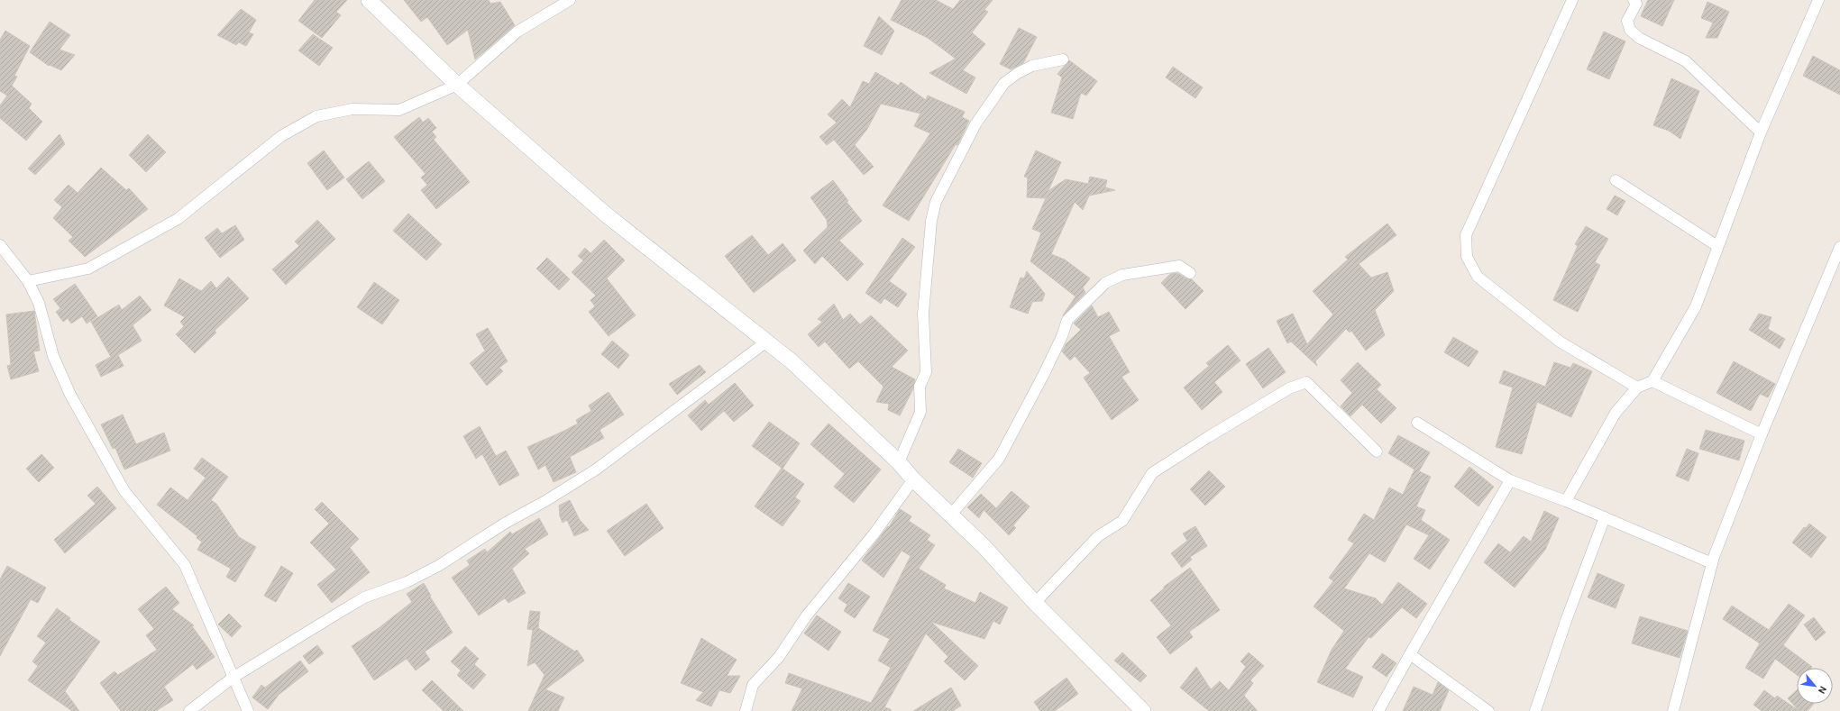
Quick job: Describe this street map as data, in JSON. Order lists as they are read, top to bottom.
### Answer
{
  "north": "bottom right"
}
